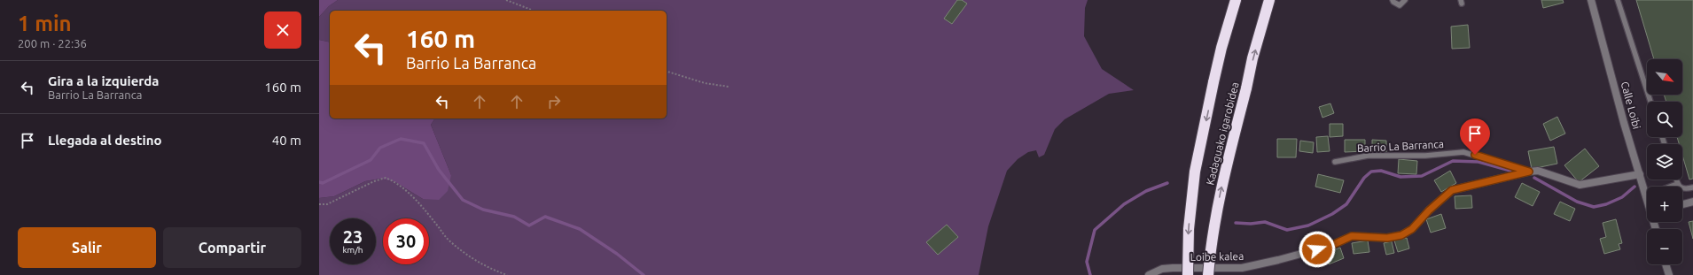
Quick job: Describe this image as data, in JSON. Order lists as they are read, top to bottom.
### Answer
{
  "streets": {
    "highway": ["Kadaguako igarobidea"],
    "street": ["Calle Loibi", "Loibe kalea"],
    "lane": ["Barrio La Barranca"]
  },
  "crossings": [
    ["Calle Loibi", "Loibe kalea"],
    ["Barrio La Barranca", "Loibe kalea"]
  ],
  "north": "bottom right",
  "page": {
    "heading": ["1 min", "200 m · 22:36"],
    "turn": ["160 m", "Barrio La Barranca"],
    "map_buttons": ["+", "−"],
    "list": [
      {
        "name": "Gira a la izquierda",
        "note": "Barrio La Barranca",
        "value": "160 m"
      },
      {
        "name": "Llegada al destino",
        "value": "40 m"
      }
    ],
    "speed": "23 km/h",
    "limit": "30",
    "buttons": ["Salir", "Compartir"]
  }
}
